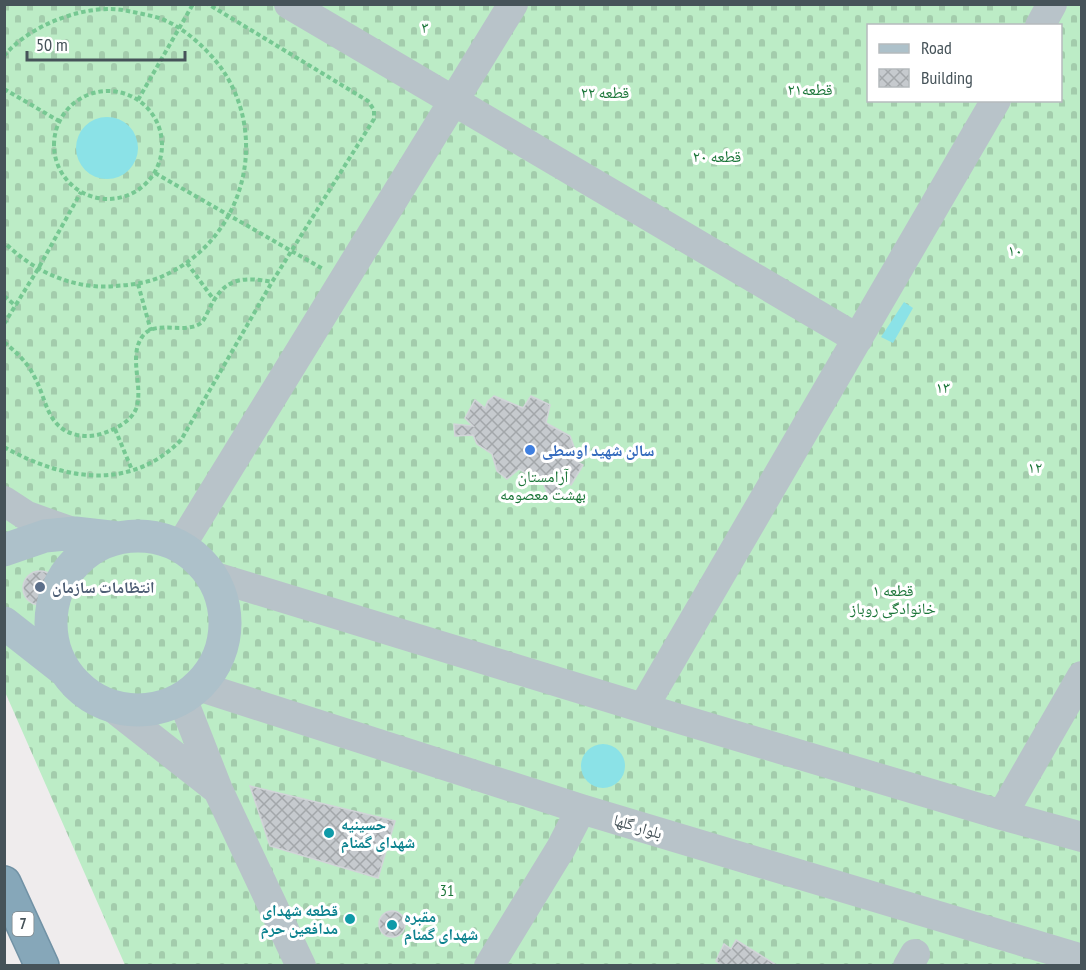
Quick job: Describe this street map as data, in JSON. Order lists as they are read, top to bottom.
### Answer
{
  "streets": {
    "highway": ["7"],
    "lane": ["بلوار گلها"]
  },
  "parks": [
    "۳",
    "قطعه۲۱",
    "قطعه ۲۲",
    "قطعه ۲۰",
    "۱۰",
    "۱۳",
    "۱۲",
    "آرامستان بهشت معصومه",
    "قطعه ۱ خانوادگی روباز",
    "31"
  ],
  "places": [
    "سالن شهید اوسطی",
    "انتظامات سازمان",
    "حسینیه شهدای گمنام",
    "قطعه شهدای مدافعین حرم",
    "مقبره شهدای گمنام"
  ],
  "legend": ["Road", "Building"],
  "scale_bar": "50 m"
}
